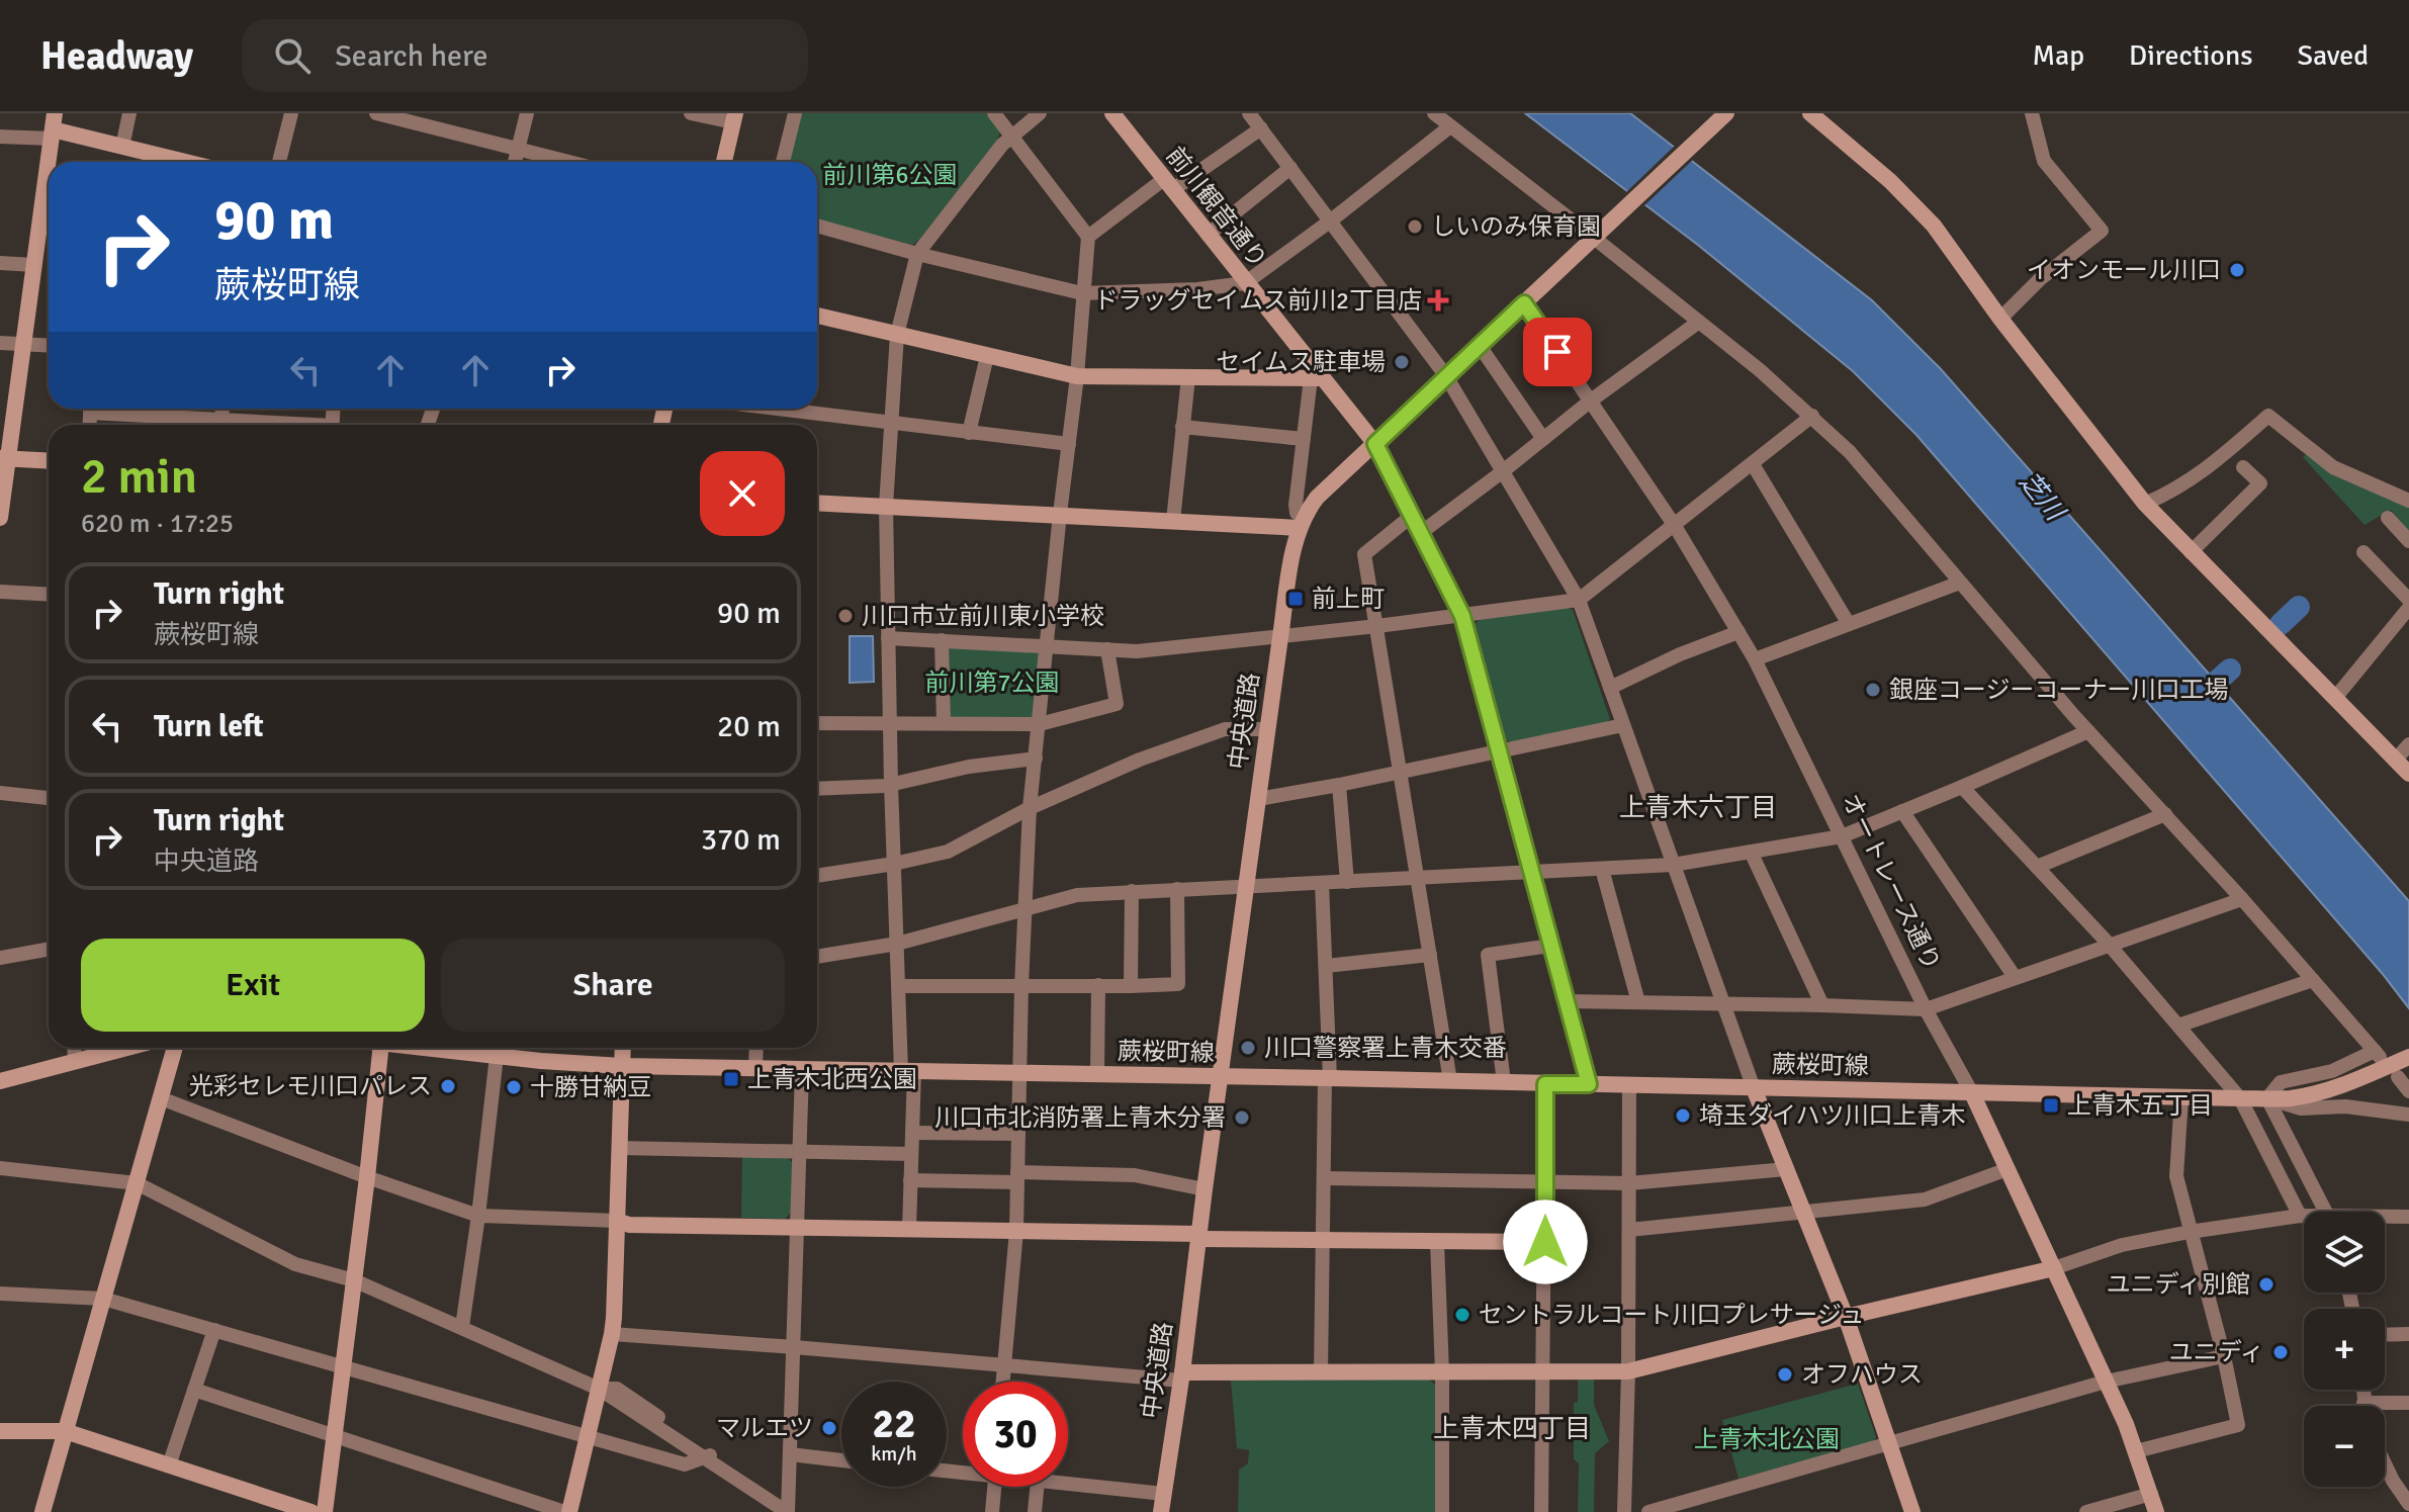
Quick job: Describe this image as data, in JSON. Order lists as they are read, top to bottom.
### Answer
{
  "streets": {
    "street": [
      "前川観音通り",
      "中央道路",
      "オートレース通り",
      "蕨桜町線"
    ]
  },
  "crossings": [
    ["前川観音通り", "中央道路"],
    ["前川観音通り", "蕨桜町線"],
    ["中央道路", "オートレース通り"],
    ["中央道路", "蕨桜町線"],
    ["オートレース通り", "蕨桜町線"]
  ],
  "districts": ["上青木六丁目", "上青木四丁目"],
  "water": ["芝川"],
  "parks": ["前川第6公園", "前川第7公園", "上青木北公園"],
  "places": {
    "other": [
      "しいのみ保育園",
      "イオンモール川口",
      "セイムス駐車場",
      "川口市立前川東小学校",
      "銀座コージーコーナー川口工場",
      "川口警察署上青木交番",
      "光彩セレモ川口パレス",
      "十勝甘納豆",
      "埼玉ダイハツ川口上青木",
      "川口市北消防署上青木分署",
      "ユニディ別館",
      "セントラルコート川口プレサージュ",
      "ユニディ",
      "オフハウス",
      "マルエツ"
    ],
    "health": ["ドラッグセイムス前川2丁目店"],
    "transit": ["前上町", "上青木北西公園", "上青木五丁目"]
  },
  "page": {
    "header": "Headway",
    "search": "Search here",
    "nav": ["Map", "Directions", "Saved"],
    "turn": ["90 m", "蕨桜町線"],
    "heading": ["2 min", "620 m · 17:25"],
    "list": [
      {
        "name": "Turn right",
        "note": "蕨桜町線",
        "value": "90 m"
      },
      {
        "name": "Turn left",
        "value": "20 m"
      },
      {
        "name": "Turn right",
        "note": "中央道路",
        "value": "370 m"
      }
    ],
    "buttons": ["Exit", "Share"],
    "map_buttons": ["+", "−"],
    "speed": "22 km/h",
    "limit": "30"
  }
}
